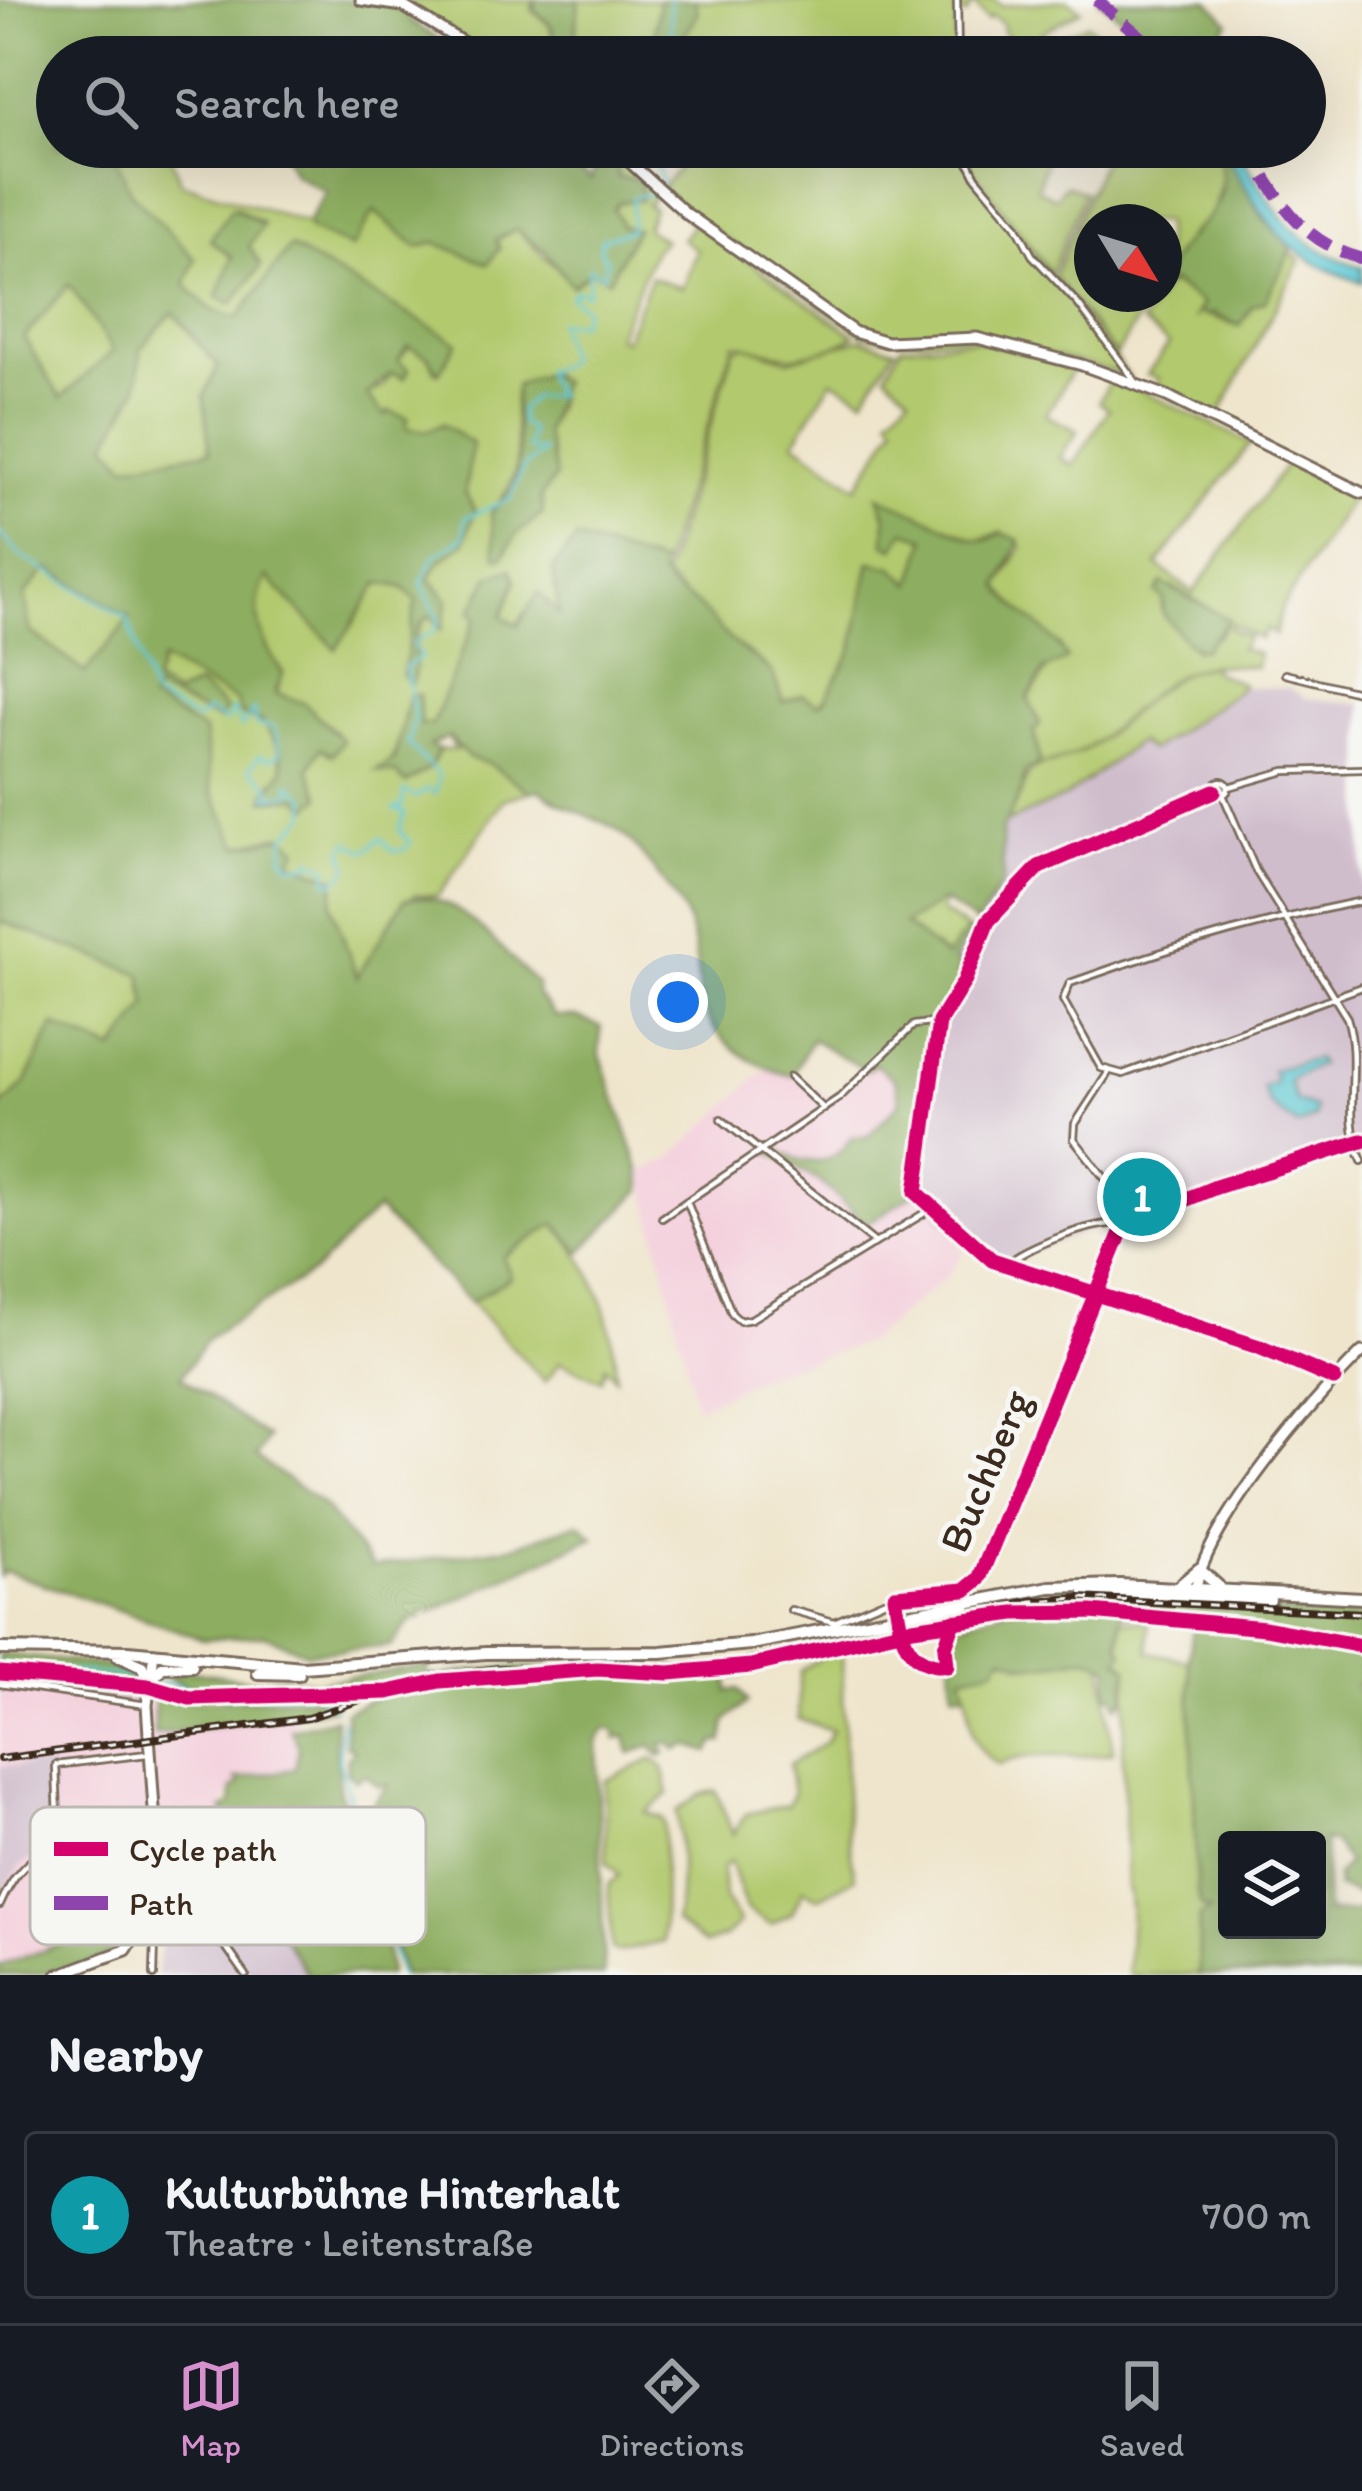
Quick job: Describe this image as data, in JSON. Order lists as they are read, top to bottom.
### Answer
{
  "streets": {
    "street": ["Buchberg"]
  },
  "legend": ["Cycle path", "Path"],
  "north": "bottom right",
  "page": {
    "search": "Search here",
    "pins": "1",
    "heading": "Nearby",
    "list": [
      {
        "mark": "1",
        "name": "Kulturbühne Hinterhalt",
        "note": "Theatre · Leitenstraße",
        "value": "700 m"
      }
    ],
    "nav": ["Map", "Directions", "Saved"]
  }
}
